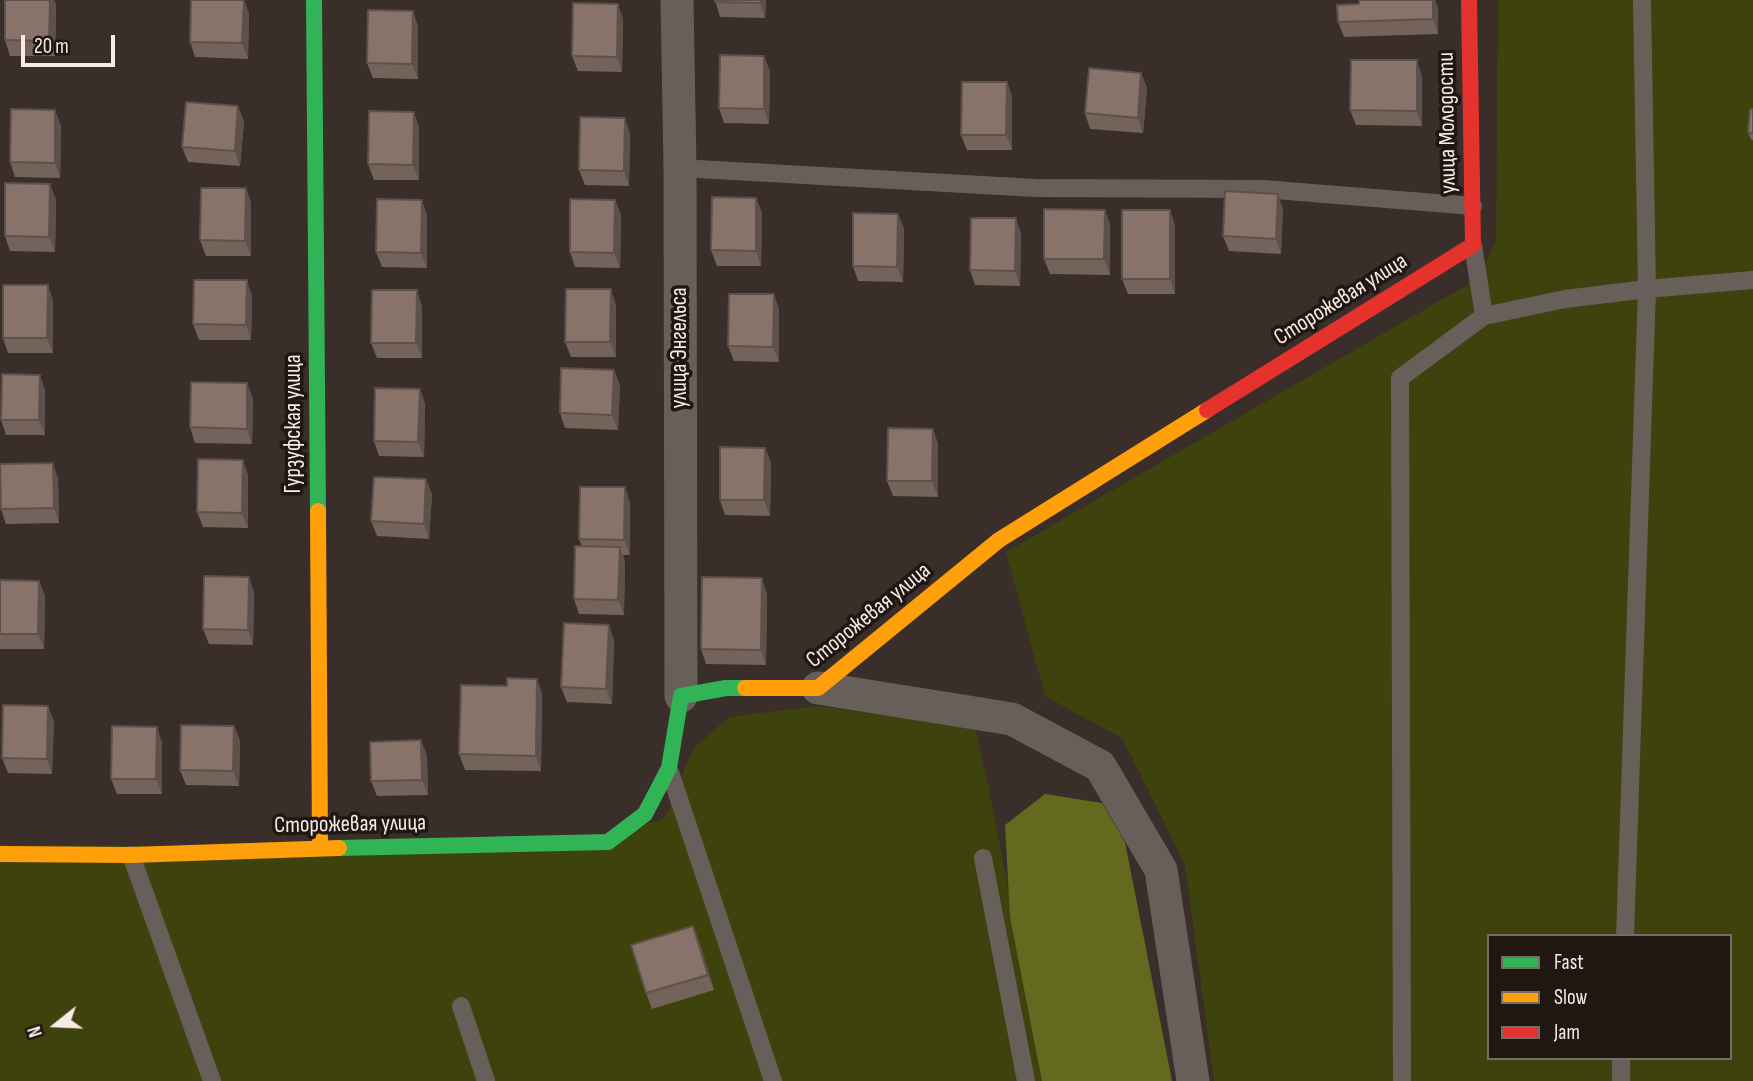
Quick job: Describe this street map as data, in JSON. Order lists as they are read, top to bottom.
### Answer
{
  "streets": {
    "street": [
      "улица Молодости",
      "Сторожевая улица",
      "улица Энгельса",
      "Гурзуфская улица"
    ]
  },
  "crossings": [
    ["улица Молодости", "Сторожевая улица"],
    ["Сторожевая улица", "улица Энгельса"],
    ["Сторожевая улица", "Гурзуфская улица"]
  ],
  "legend": ["Fast", "Slow", "Jam"],
  "scale_bar": "20 m",
  "north": "left"
}
